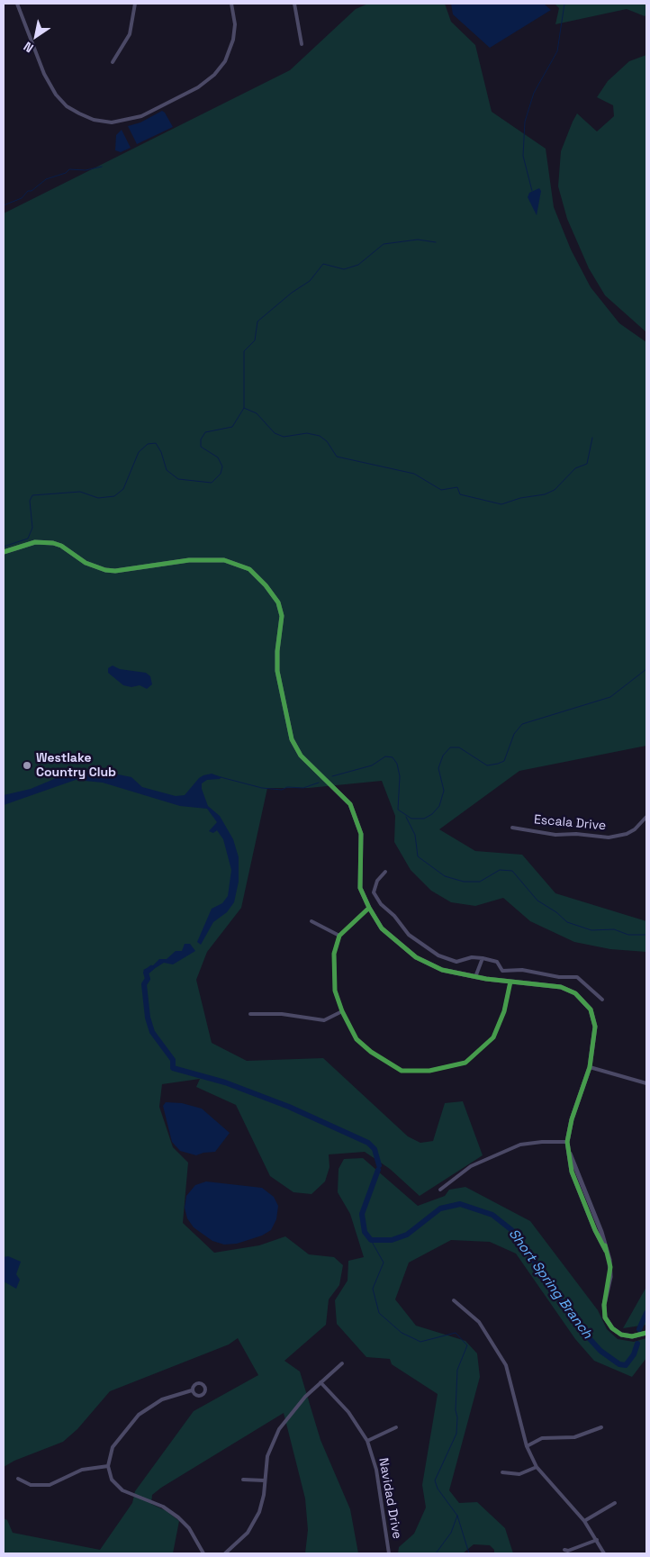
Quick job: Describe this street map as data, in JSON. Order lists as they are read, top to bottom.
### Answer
{
  "streets": {
    "street": ["Escala Drive", "Navidad Drive"]
  },
  "water": ["Short Spring Branch"],
  "places": ["Westlake Country Club"],
  "north": "bottom left"
}
